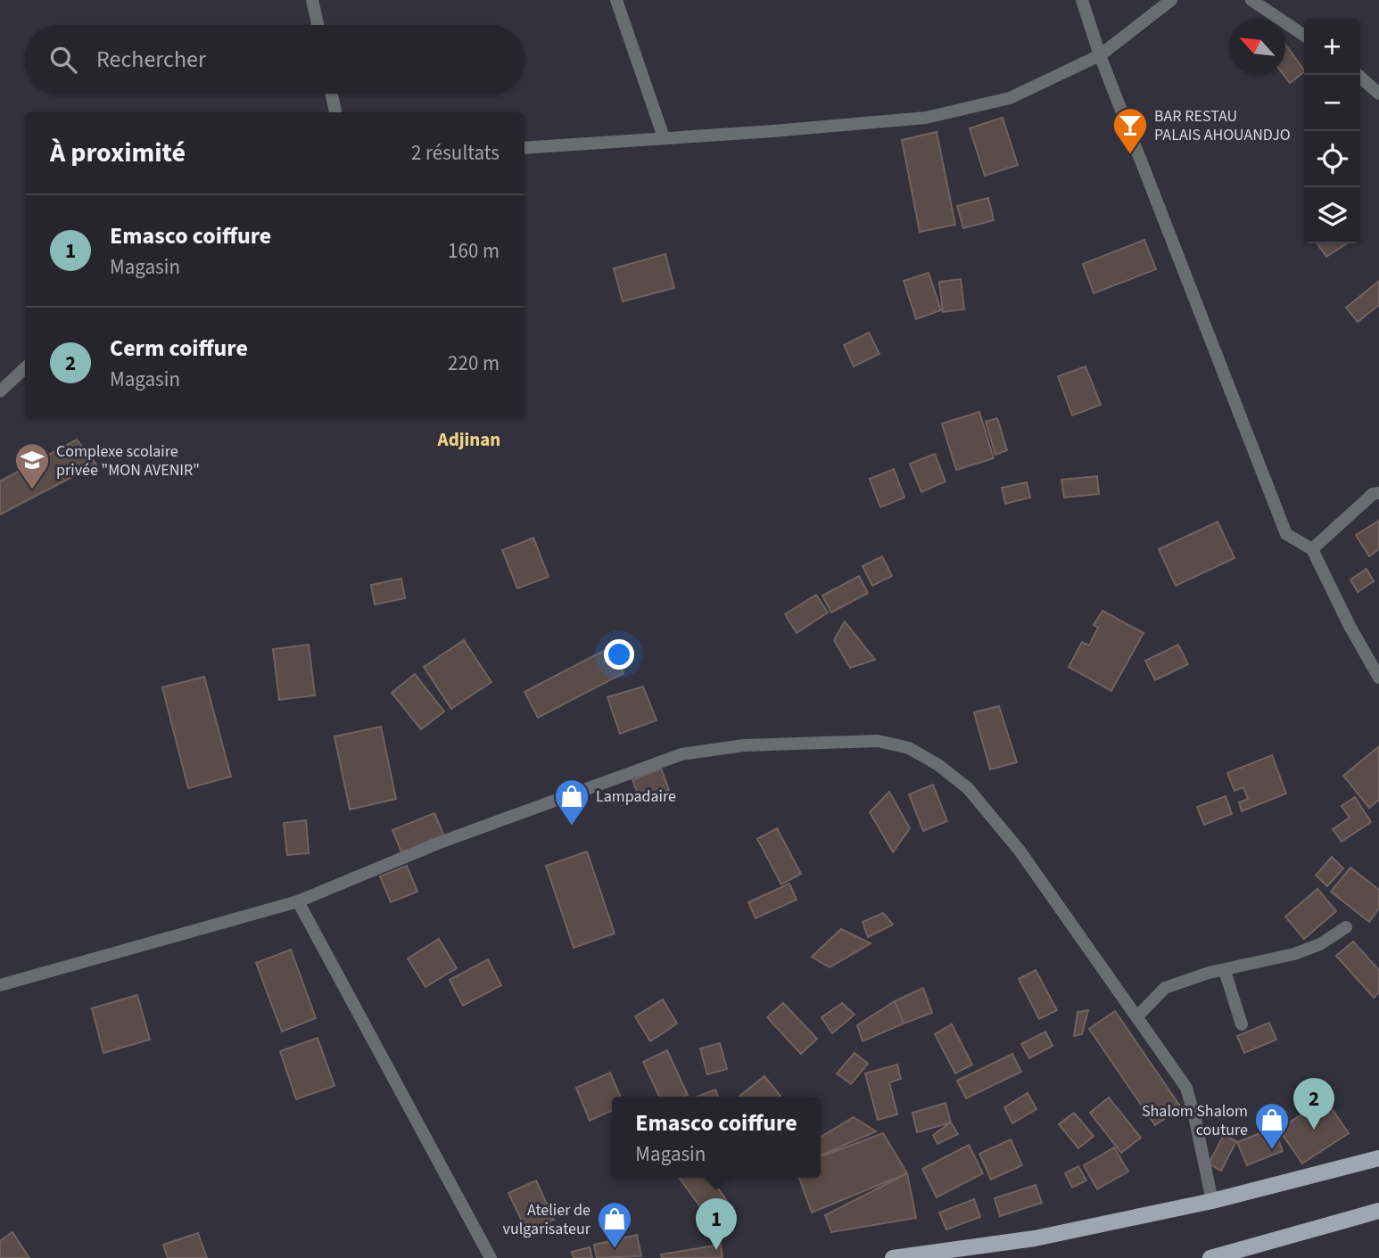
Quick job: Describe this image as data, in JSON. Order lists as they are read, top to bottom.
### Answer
{
  "districts": ["Adjinan"],
  "places": {
    "bar": ["BAR RESTAU PALAIS AHOUANDJO"],
    "school or university": ["Complexe scolaire privée \"MON AVENIR\""],
    "shop": ["Lampadaire", "Shalom Shalom couture", "Atelier de vulgarisateur"]
  },
  "north": "top left",
  "page": {
    "map_buttons": ["+", "−"],
    "search": "Rechercher",
    "heading": ["À proximité", "2 résultats"],
    "list": [
      {
        "mark": "1",
        "name": "Emasco coiffure",
        "note": "Magasin",
        "value": "160 m"
      },
      {
        "mark": "2",
        "name": "Cerm coiffure",
        "note": "Magasin",
        "value": "220 m"
      }
    ],
    "pins": ["2", "1"],
    "popup": ["Emasco coiffure", "Magasin"]
  }
}
